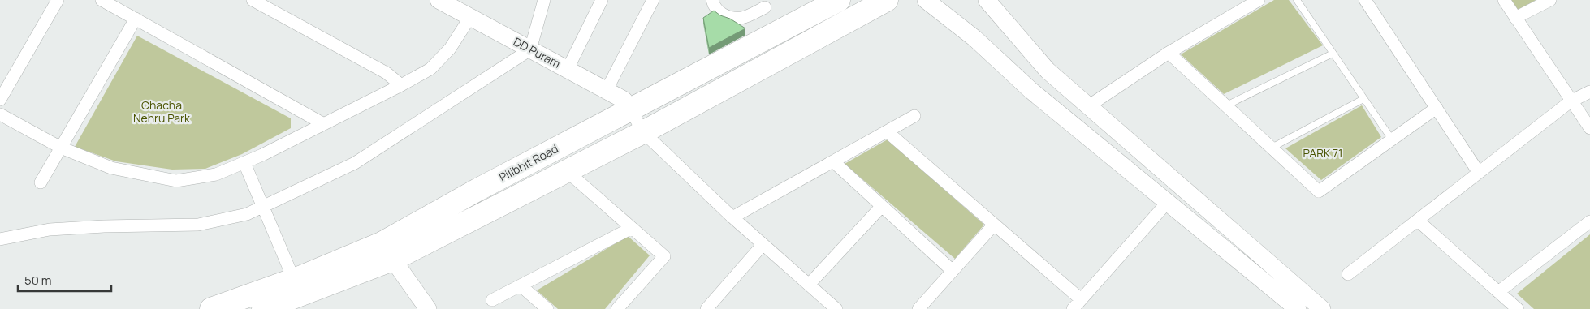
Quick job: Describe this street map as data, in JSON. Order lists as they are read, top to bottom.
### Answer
{
  "streets": {
    "highway": ["Pilibhit Road"],
    "street": ["DD Puram"]
  },
  "crossings": [
    ["DD Puram", "Pilibhit Road"]
  ],
  "parks": ["Chacha Nehru Park", "PARK 71"],
  "scale_bar": "50 m"
}
